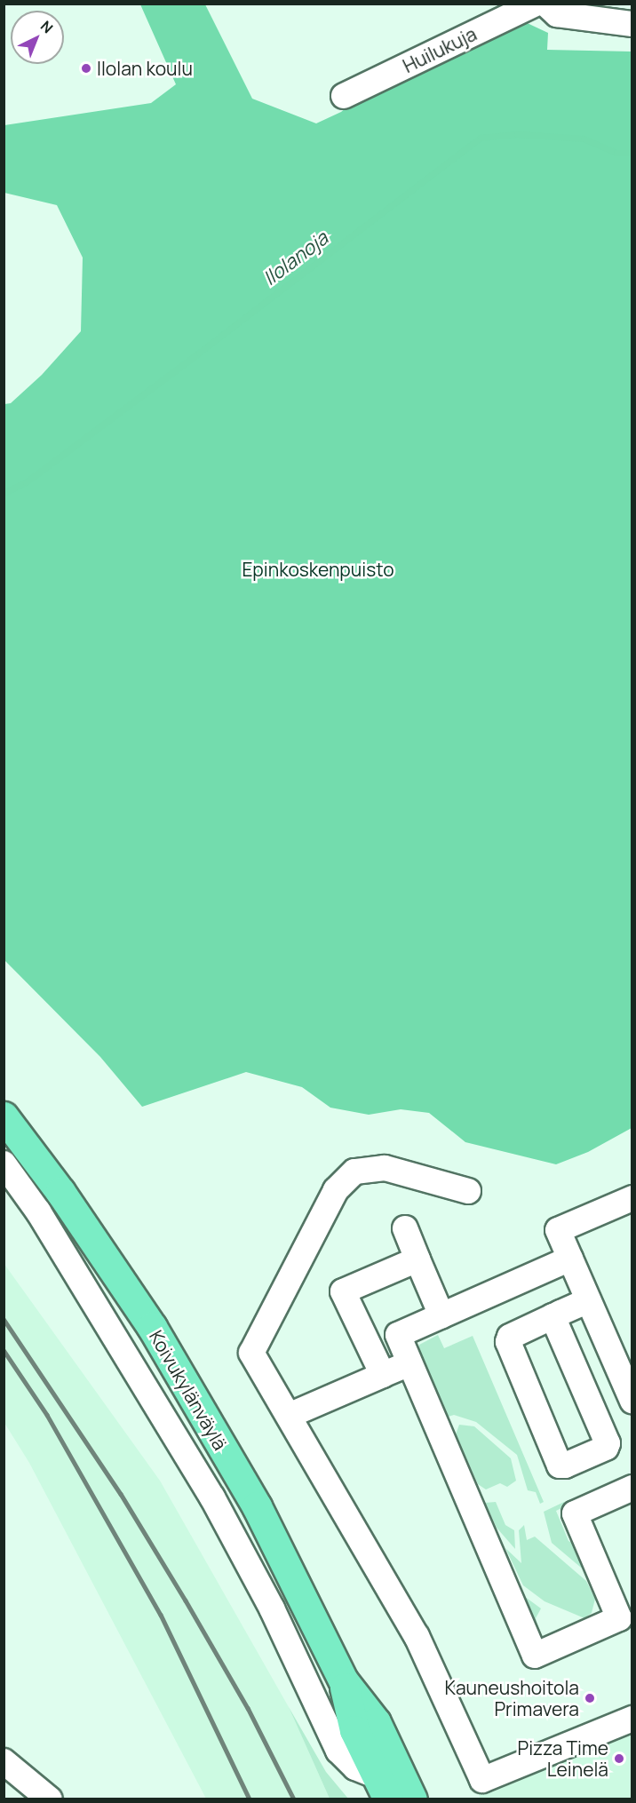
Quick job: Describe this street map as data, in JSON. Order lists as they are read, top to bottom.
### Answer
{
  "streets": {
    "main road": ["Koivukylänväylä"],
    "street": ["Huilukuja"]
  },
  "water": ["Ilolanoja"],
  "parks": ["Epinkoskenpuisto"],
  "places": ["Ilolan koulu", "Kauneushoitola Primavera", "Pizza Time Leinelä"],
  "north": "top right"
}
